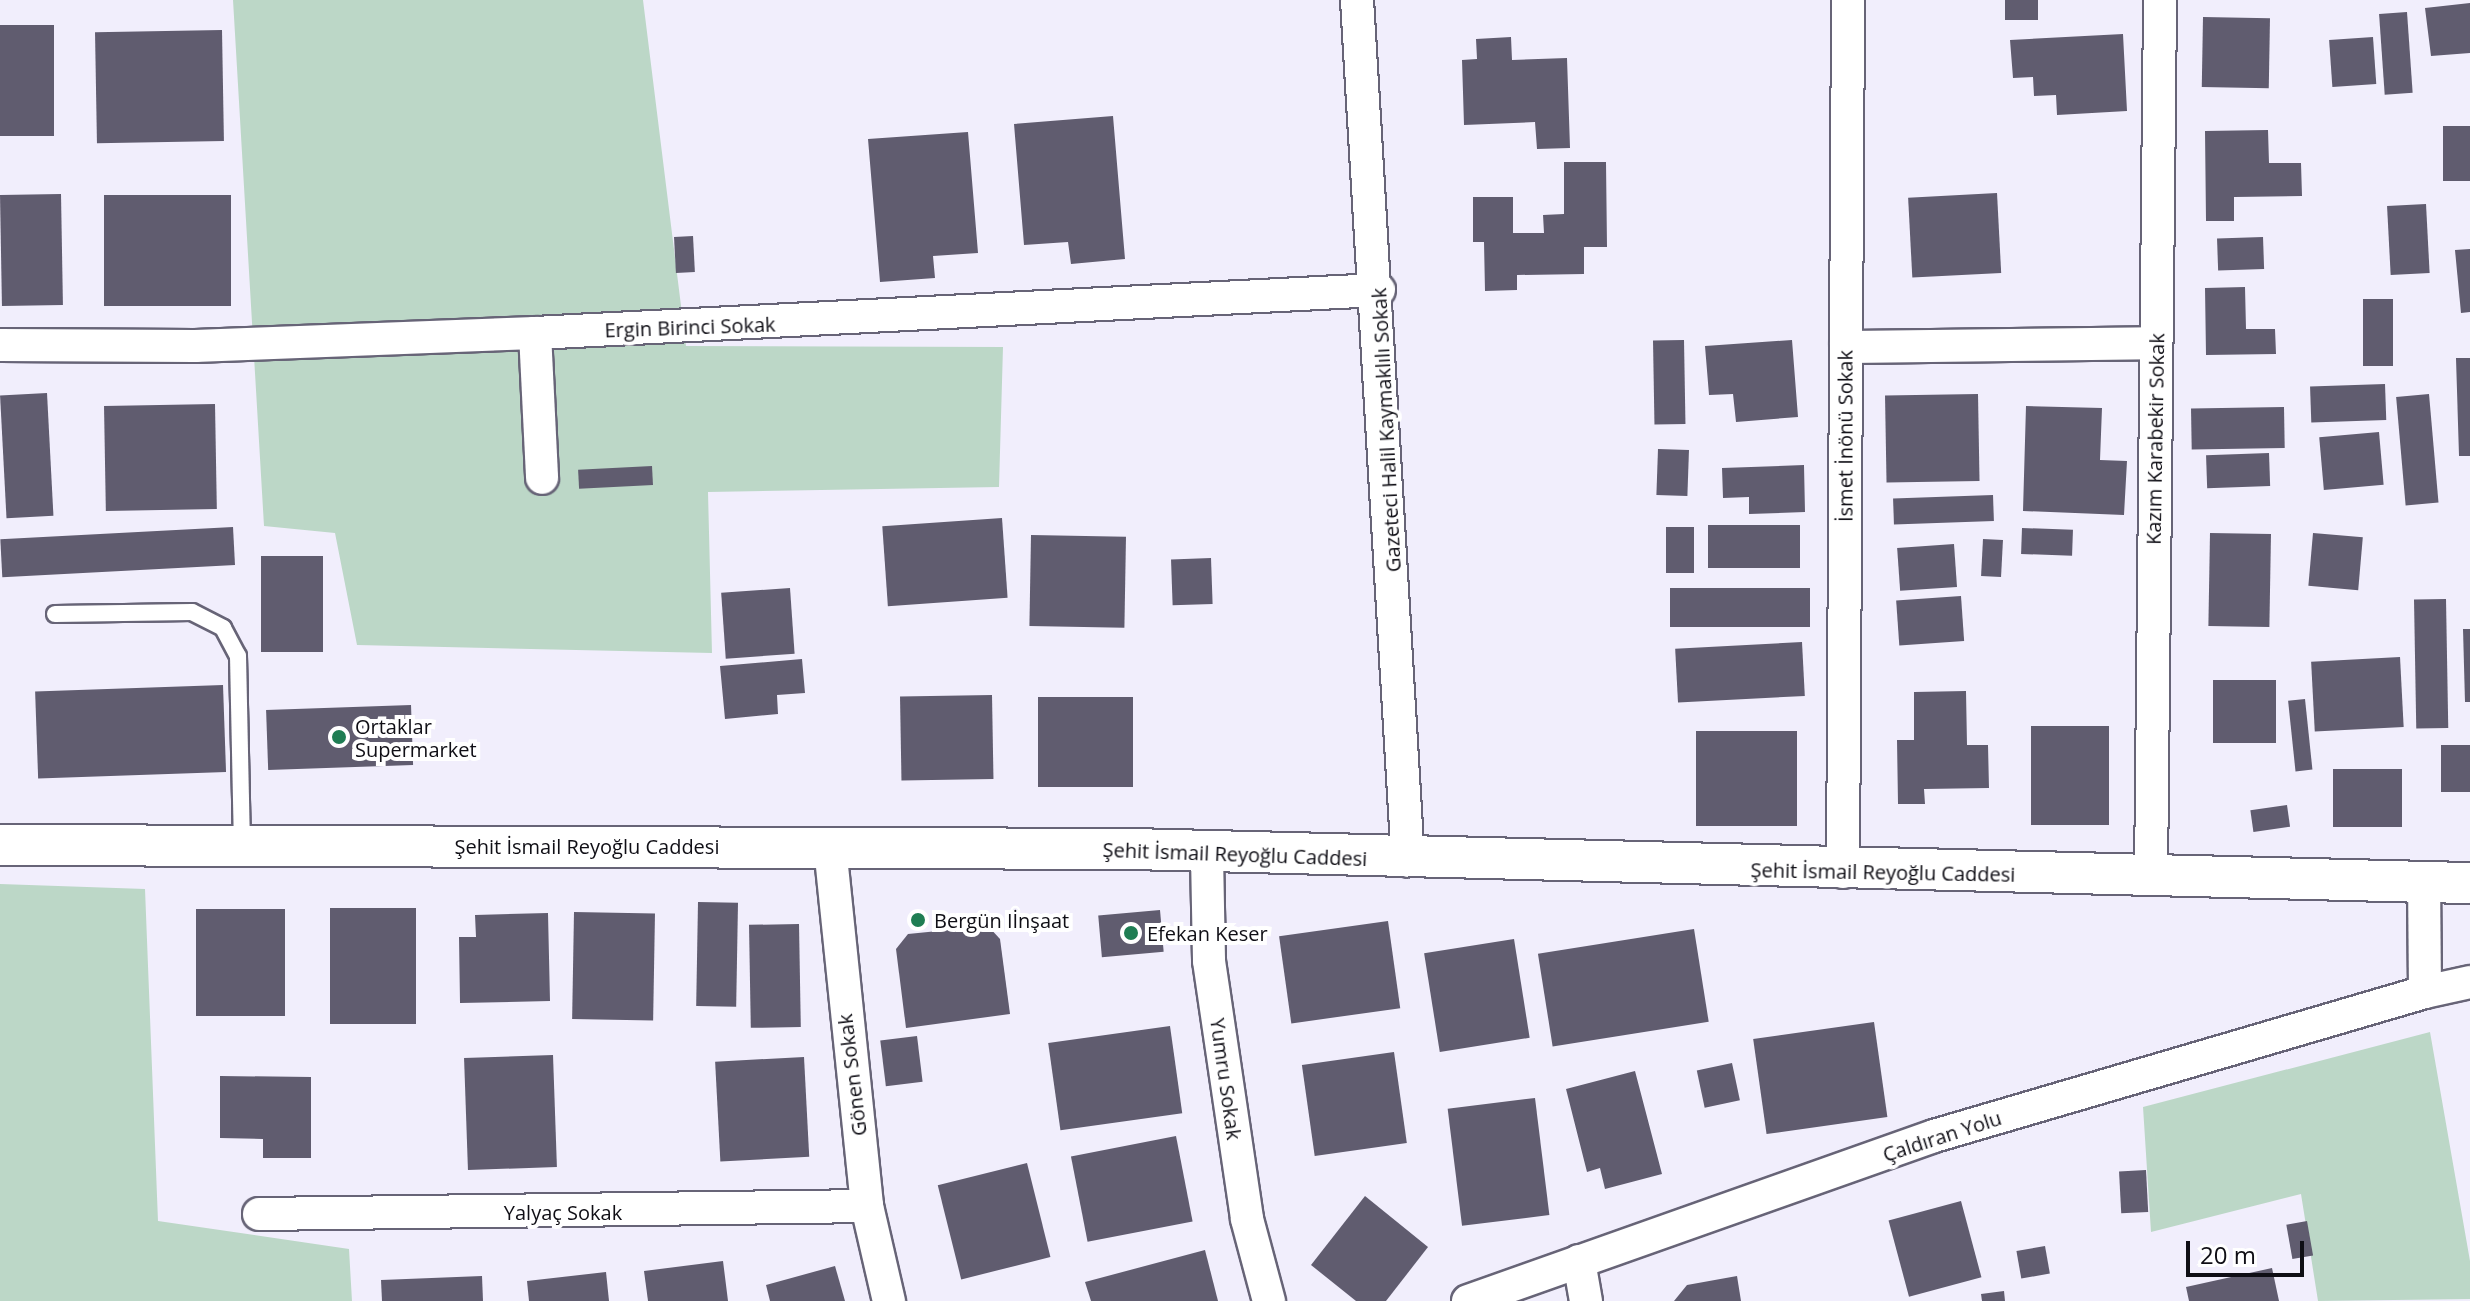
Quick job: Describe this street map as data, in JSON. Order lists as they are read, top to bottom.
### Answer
{
  "streets": {
    "street": [
      "Ergin Birinci Sokak",
      "Gazeteci Halil Kaymaklılı Sokak",
      "İsmet İnönü Sokak",
      "Kazım Karabekir Sokak",
      "Şehit İsmail Reyoğlu Caddesi",
      "Gönen Sokak",
      "Yumru Sokak",
      "Çaldıran Yolu",
      "Yalyaç Sokak"
    ]
  },
  "crossings": [
    ["Ergin Birinci Sokak", "Gazeteci Halil Kaymaklılı Sokak"],
    ["Gazeteci Halil Kaymaklılı Sokak", "Şehit İsmail Reyoğlu Caddesi"],
    ["İsmet İnönü Sokak", "Şehit İsmail Reyoğlu Caddesi"],
    ["Kazım Karabekir Sokak", "Şehit İsmail Reyoğlu Caddesi"],
    ["Şehit İsmail Reyoğlu Caddesi", "Gönen Sokak"],
    ["Şehit İsmail Reyoğlu Caddesi", "Yumru Sokak"],
    ["Gönen Sokak", "Yalyaç Sokak"]
  ],
  "places": ["Ortaklar Supermarket", "Bergün Iİnşaat", "Efekan Keser"],
  "scale_bar": "20 m"
}
